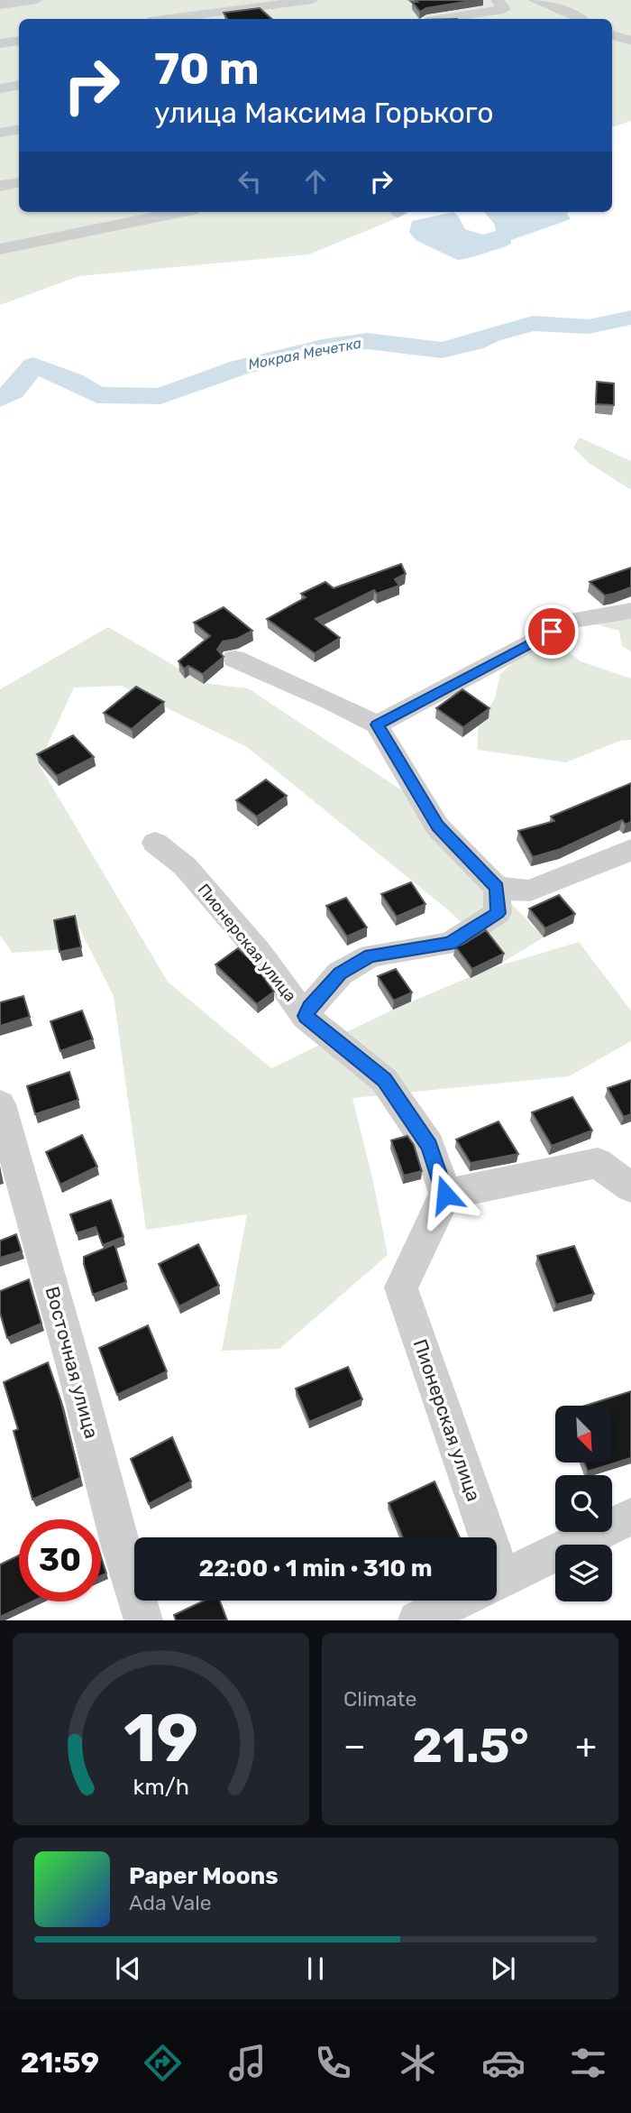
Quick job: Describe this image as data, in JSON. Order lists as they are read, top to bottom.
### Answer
{
  "streets": {
    "street": ["Пионерская улица", "Восточная улица"]
  },
  "water": ["Мокрая Мечетка"],
  "north": "bottom right",
  "page": {
    "turn": ["70 m", "улица Максима Горького"],
    "limit": "30",
    "trip": "22:00 · 1 min · 310 m",
    "tile": "Climate",
    "heat": ["−", "21.5°", "+"],
    "song": ["Paper Moons", "Ada Vale"],
    "tabs": "21:59",
    "gauge": ["19", "km/h"]
  }
}
